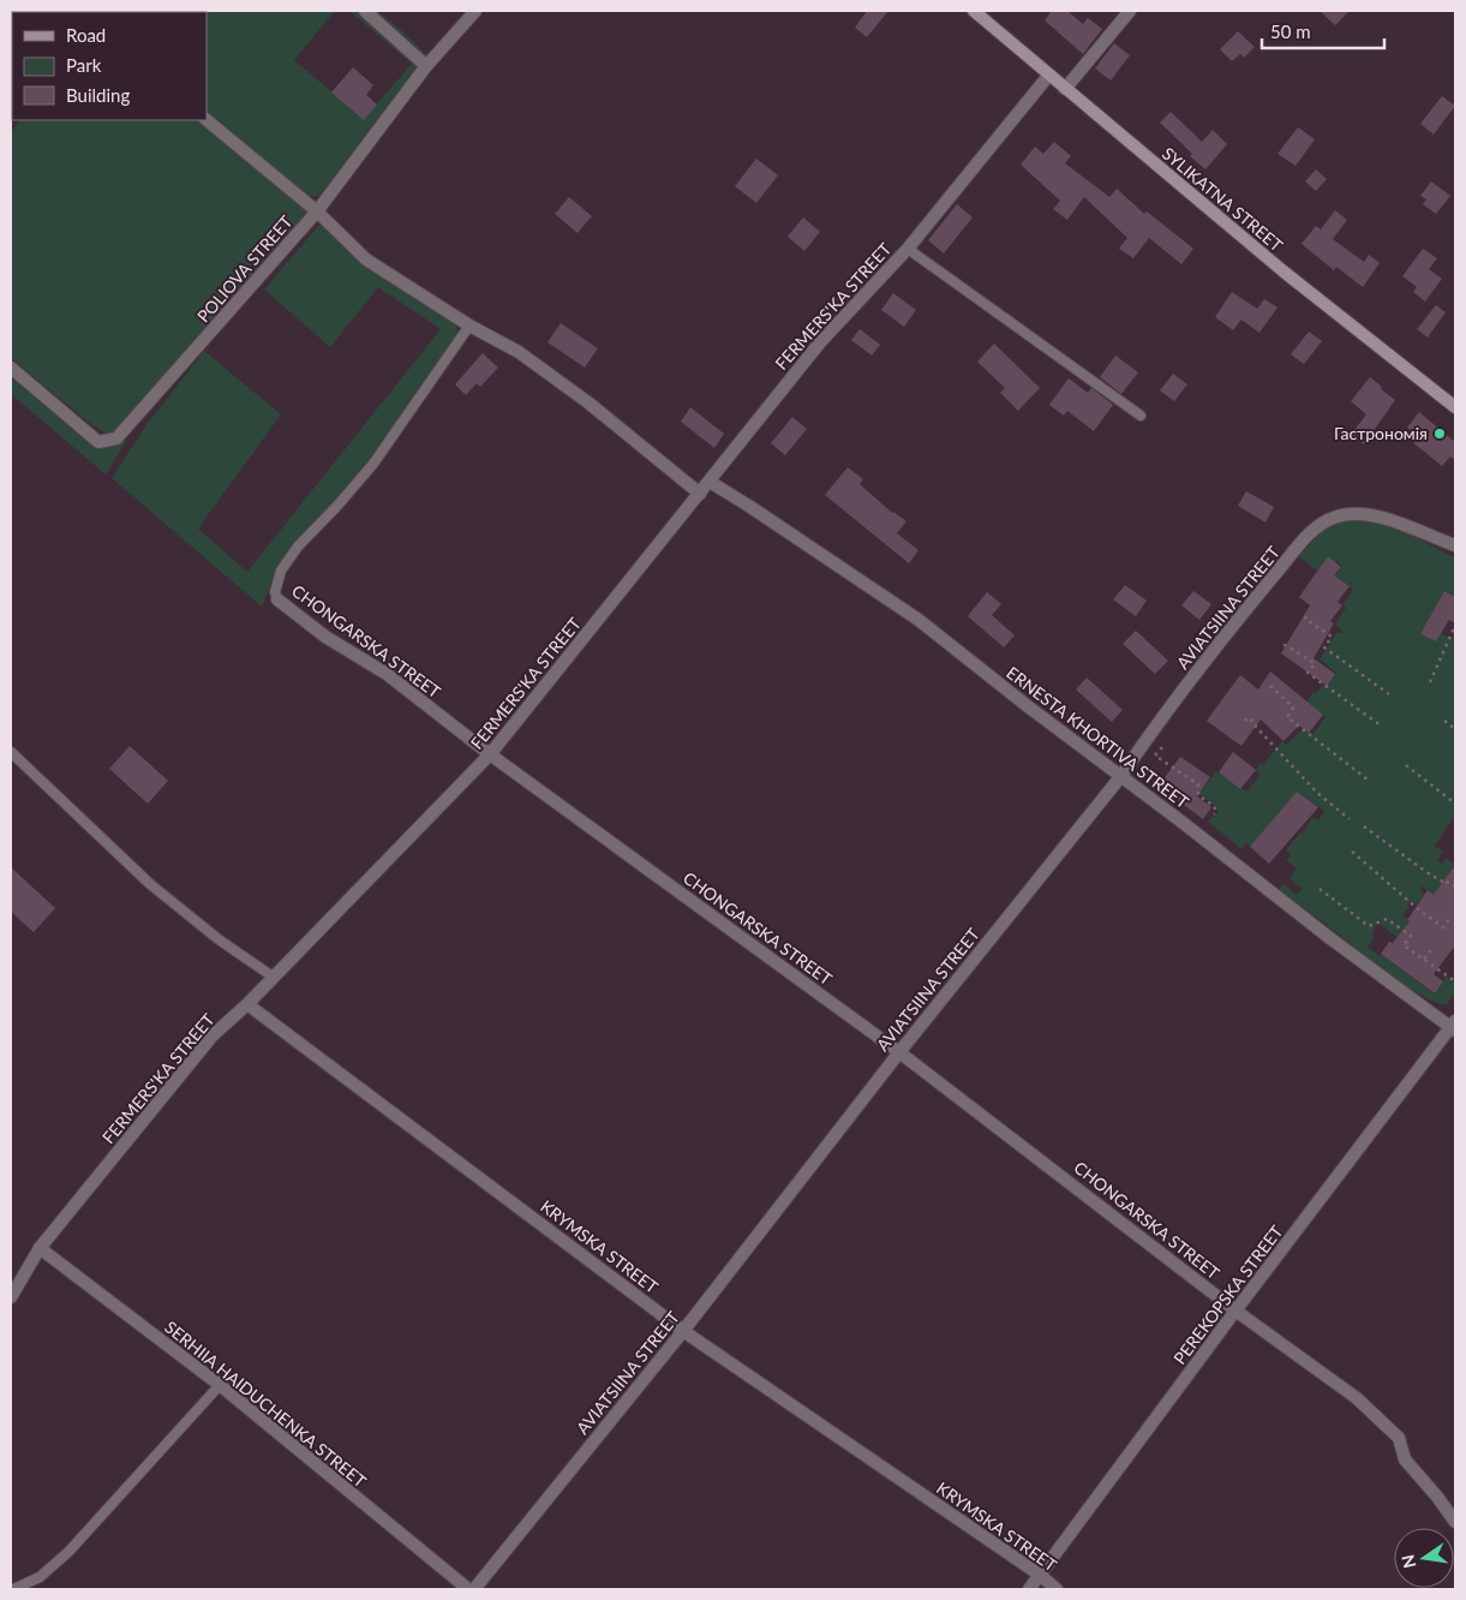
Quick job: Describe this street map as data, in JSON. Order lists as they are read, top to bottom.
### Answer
{
  "streets": {
    "street": [
      "SYLIKATNA STREET",
      "POLIOVA STREET",
      "FERMERS'KA STREET",
      "AVIATSIINA STREET",
      "CHONGARSKA STREET",
      "ERNESTA KHORTIVA STREET",
      "KRYMSKA STREET",
      "PEREKOPSKA STREET",
      "SERHIIA HAIDUCHENKA STREET"
    ]
  },
  "crossings": [
    ["SYLIKATNA STREET", "FERMERS'KA STREET"],
    ["FERMERS'KA STREET", "CHONGARSKA STREET"],
    ["FERMERS'KA STREET", "ERNESTA KHORTIVA STREET"],
    ["FERMERS'KA STREET", "KRYMSKA STREET"],
    ["FERMERS'KA STREET", "SERHIIA HAIDUCHENKA STREET"],
    ["AVIATSIINA STREET", "CHONGARSKA STREET"],
    ["AVIATSIINA STREET", "ERNESTA KHORTIVA STREET"],
    ["AVIATSIINA STREET", "KRYMSKA STREET"],
    ["CHONGARSKA STREET", "PEREKOPSKA STREET"],
    ["ERNESTA KHORTIVA STREET", "PEREKOPSKA STREET"],
    ["KRYMSKA STREET", "PEREKOPSKA STREET"]
  ],
  "places": ["Гастрономія"],
  "legend": ["Road", "Park", "Building"],
  "scale_bar": "50 m",
  "north": "left"
}
